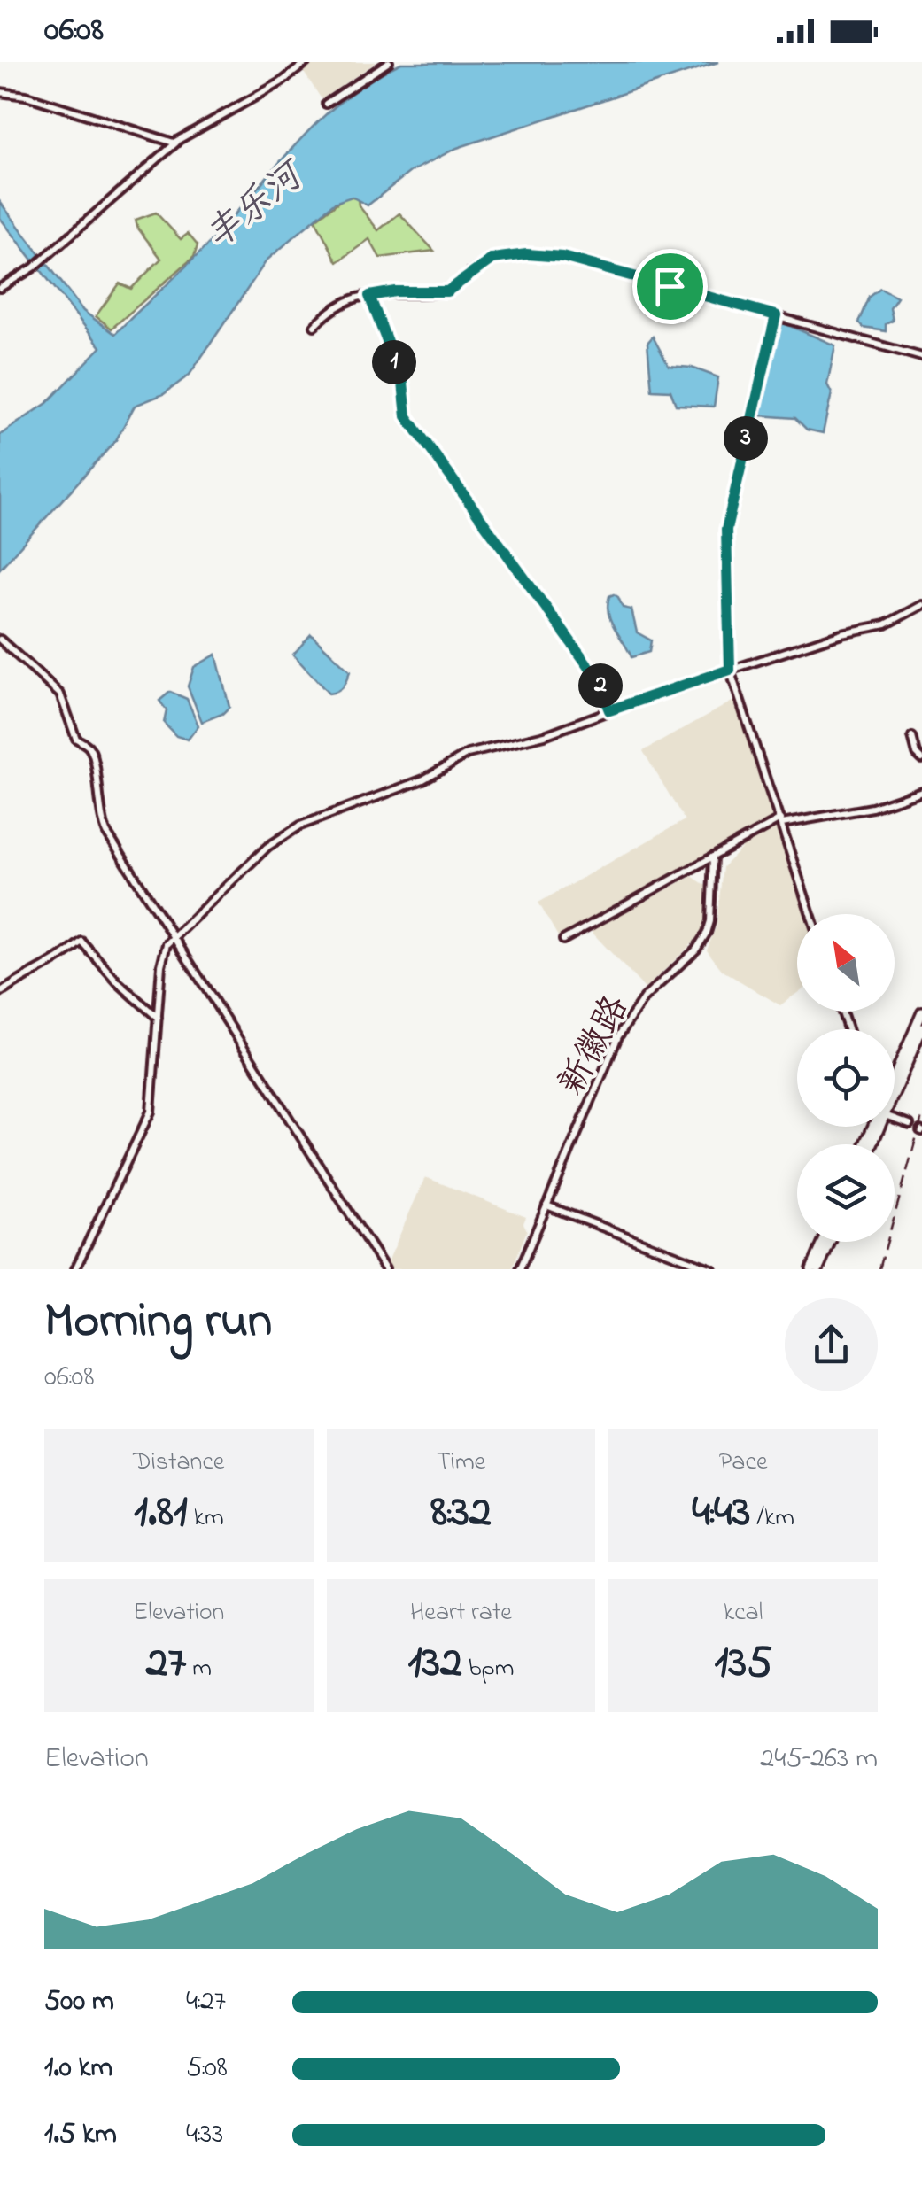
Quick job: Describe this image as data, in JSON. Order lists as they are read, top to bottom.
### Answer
{
  "streets": {
    "street": ["新徽路"]
  },
  "water": ["丰乐河"],
  "north": "top left",
  "page": {
    "status": "06:08",
    "pins": ["1", "3", "2"],
    "heading": ["Morning run", "06:08"],
    "stats": [
      ["Distance", "1.81 km"],
      ["Time", "8:32"],
      ["Pace", "4:43 /km"],
      ["Elevation", "27 m"],
      ["Heart rate", "132 bpm"],
      ["kcal", "135"]
    ],
    "chart": ["Elevation", "245–263 m"],
    "list": [
      {
        "name": "500 m",
        "note": "4:27"
      },
      {
        "name": "1.0 km",
        "note": "5:08"
      },
      {
        "name": "1.5 km",
        "note": "4:33"
      }
    ]
  }
}
